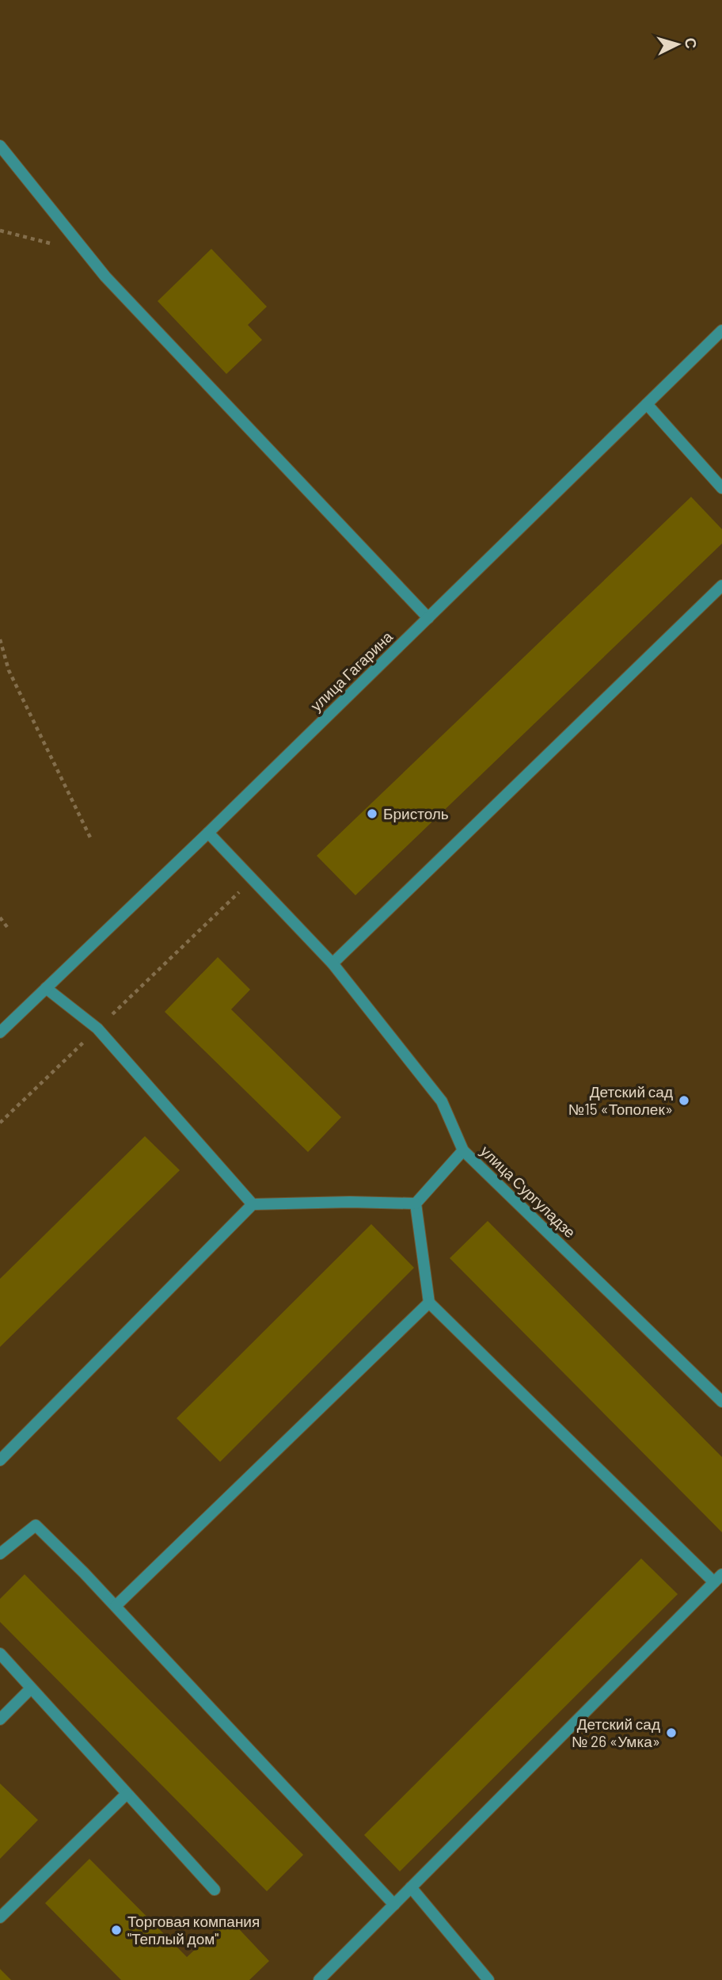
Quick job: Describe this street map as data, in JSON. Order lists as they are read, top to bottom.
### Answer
{
  "streets": {
    "street": ["улица Гагарина", "улица Сургуладзе"]
  },
  "crossings": [
    ["улица Гагарина", "улица Сургуладзе"]
  ],
  "places": [
    "Бристоль",
    "Детский сад №15 «Тополек»",
    "Детский сад № 26 «Умка»",
    "Торговая компания \"Теплый дом\""
  ],
  "north": "right"
}
